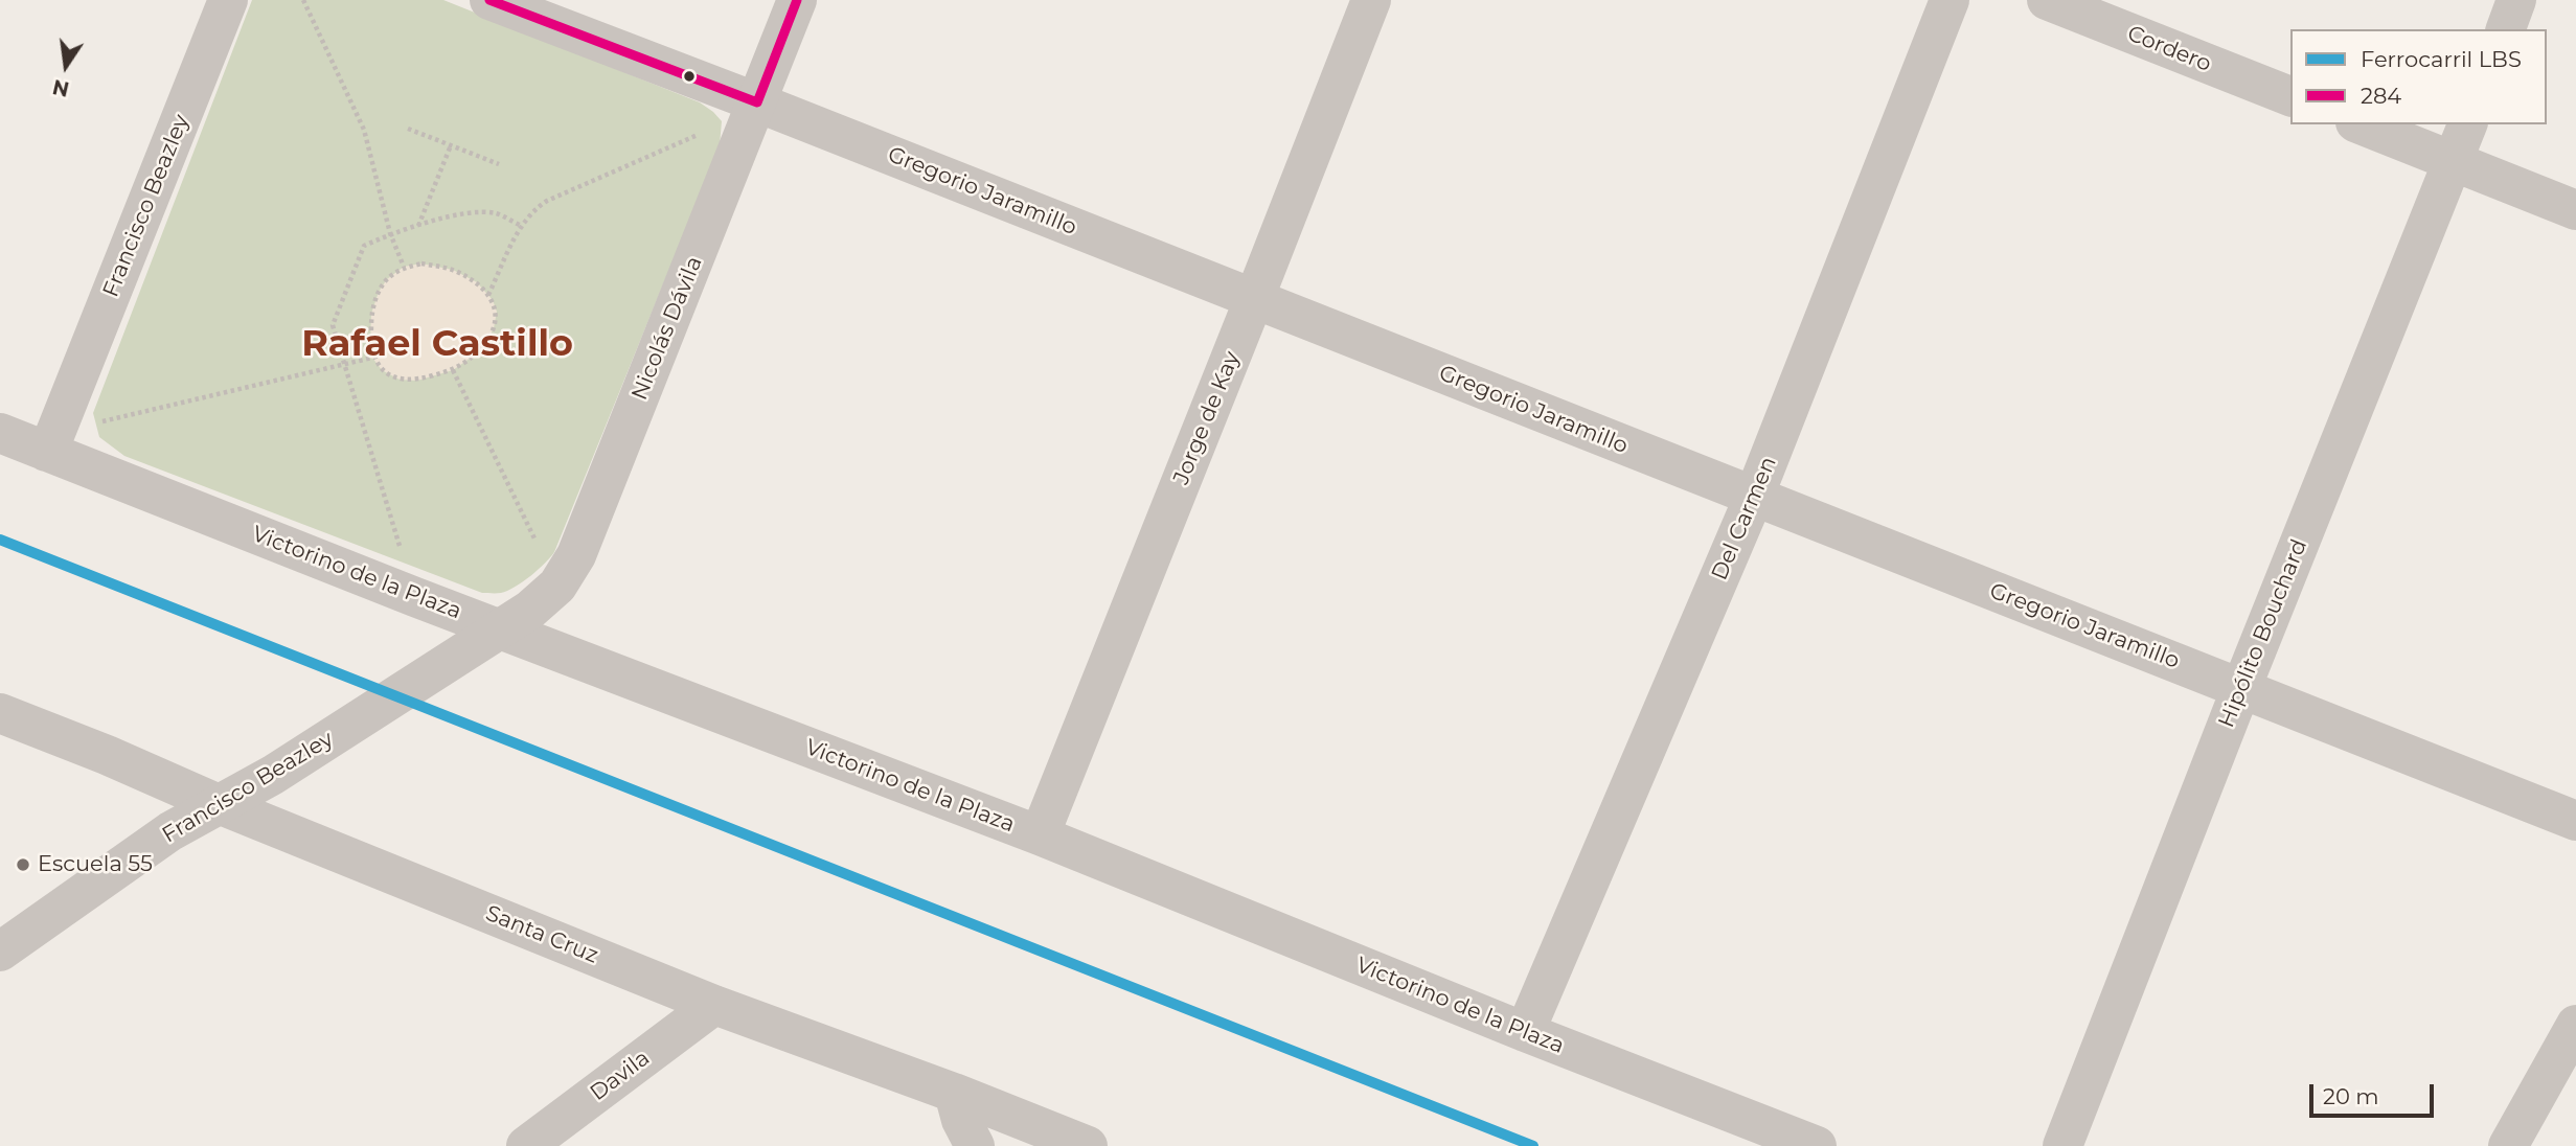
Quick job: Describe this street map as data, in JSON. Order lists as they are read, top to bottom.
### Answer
{
  "streets": {
    "street": [
      "Cordero",
      "Gregorio Jaramillo",
      "Francisco Beazley",
      "Nicolás Dávila",
      "Jorge de Kay",
      "Del Carmen",
      "Victorino de la Plaza",
      "Hipólito Bouchard",
      "Santa Cruz",
      "Davila"
    ]
  },
  "crossings": [
    ["Gregorio Jaramillo", "Nicolás Dávila"],
    ["Gregorio Jaramillo", "Jorge de Kay"],
    ["Gregorio Jaramillo", "Del Carmen"],
    ["Gregorio Jaramillo", "Hipólito Bouchard"],
    ["Francisco Beazley", "Nicolás Dávila"],
    ["Francisco Beazley", "Victorino de la Plaza"],
    ["Francisco Beazley", "Santa Cruz"],
    ["Nicolás Dávila", "Victorino de la Plaza"],
    ["Jorge de Kay", "Victorino de la Plaza"],
    ["Del Carmen", "Victorino de la Plaza"],
    ["Santa Cruz", "Davila"]
  ],
  "districts": ["Rafael Castillo"],
  "places": ["Escuela 55"],
  "lines": ["transit line 284", "rail line LBS"],
  "legend": ["Ferrocarril LBS", "284"],
  "scale_bar": "20 m",
  "north": "bottom"
}
